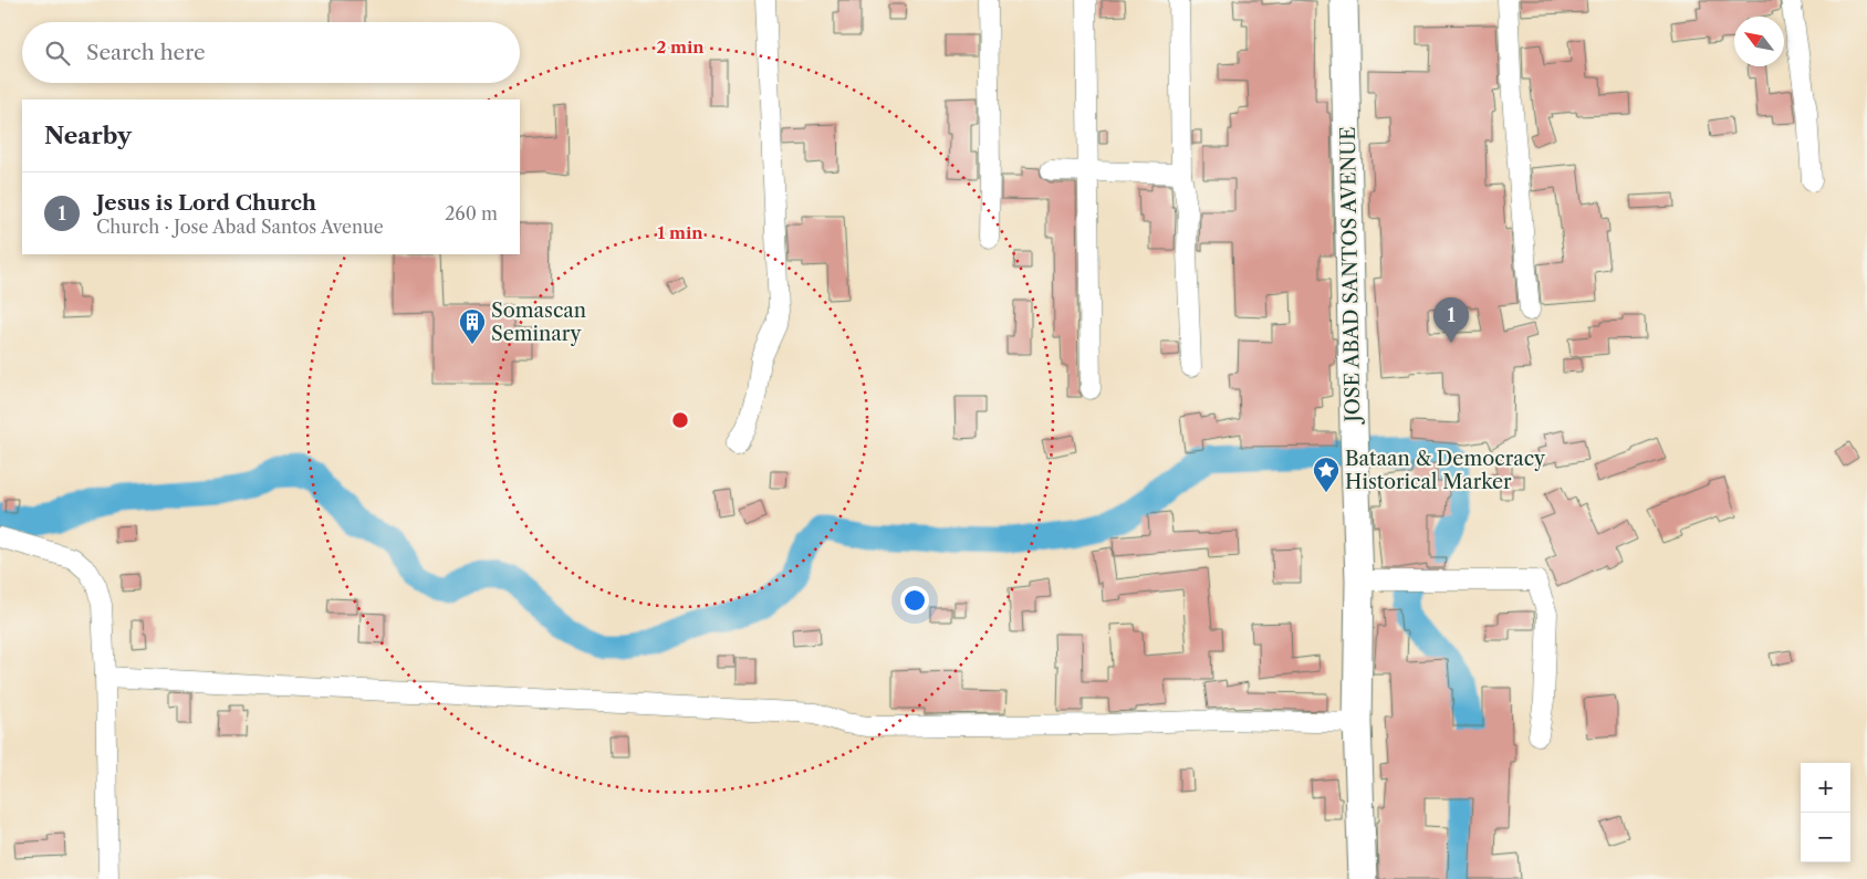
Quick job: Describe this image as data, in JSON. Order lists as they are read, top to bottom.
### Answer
{
  "streets": {
    "highway": ["JOSE ABAD SANTOS AVENUE"]
  },
  "places": {
    "building": ["Somascan Seminary"],
    "place": ["Bataan & Democracy Historical Marker"]
  },
  "north": "top left",
  "page": {
    "search": "Search here",
    "heading": "Nearby",
    "list": [
      {
        "mark": "1",
        "name": "Jesus is Lord Church",
        "note": "Church · Jose Abad Santos Avenue",
        "value": "260 m"
      }
    ],
    "pins": "1",
    "map_buttons": ["+", "−"]
  },
  "rings": ["2 min", "1 min"]
}
